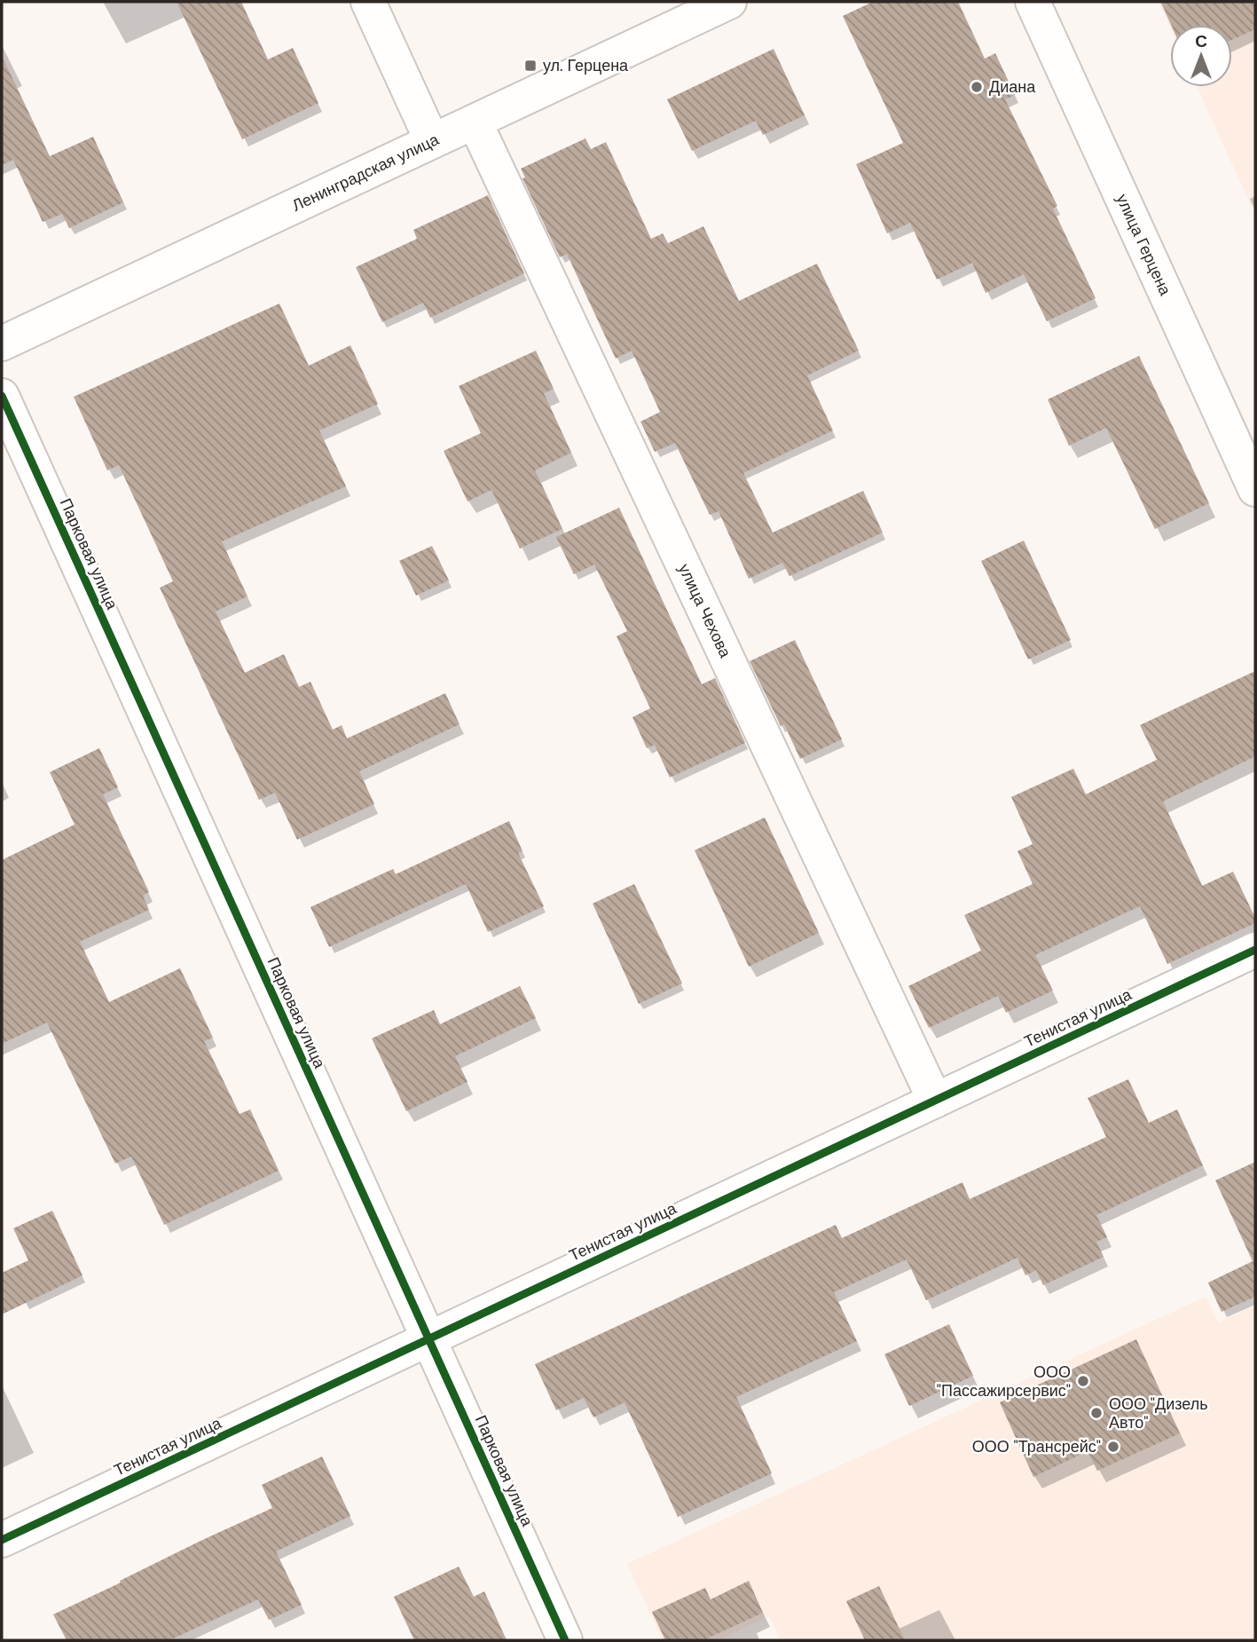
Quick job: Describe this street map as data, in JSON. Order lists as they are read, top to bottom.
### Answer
{
  "streets": {
    "street": [
      "Ленинградская улица",
      "улица Герцена",
      "Парковая улица",
      "улица Чехова",
      "Тенистая улица"
    ]
  },
  "crossings": [
    ["Ленинградская улица", "улица Чехова"],
    ["Парковая улица", "Тенистая улица"],
    ["улица Чехова", "Тенистая улица"]
  ],
  "places": {
    "transit": ["ул. Герцена"],
    "other": [
      "Диана",
      "ООО \"Пассажирсервис\"",
      "ООО \"Дизель Авто\"",
      "ООО \"Трансрейс\""
    ]
  },
  "north": "top"
}
